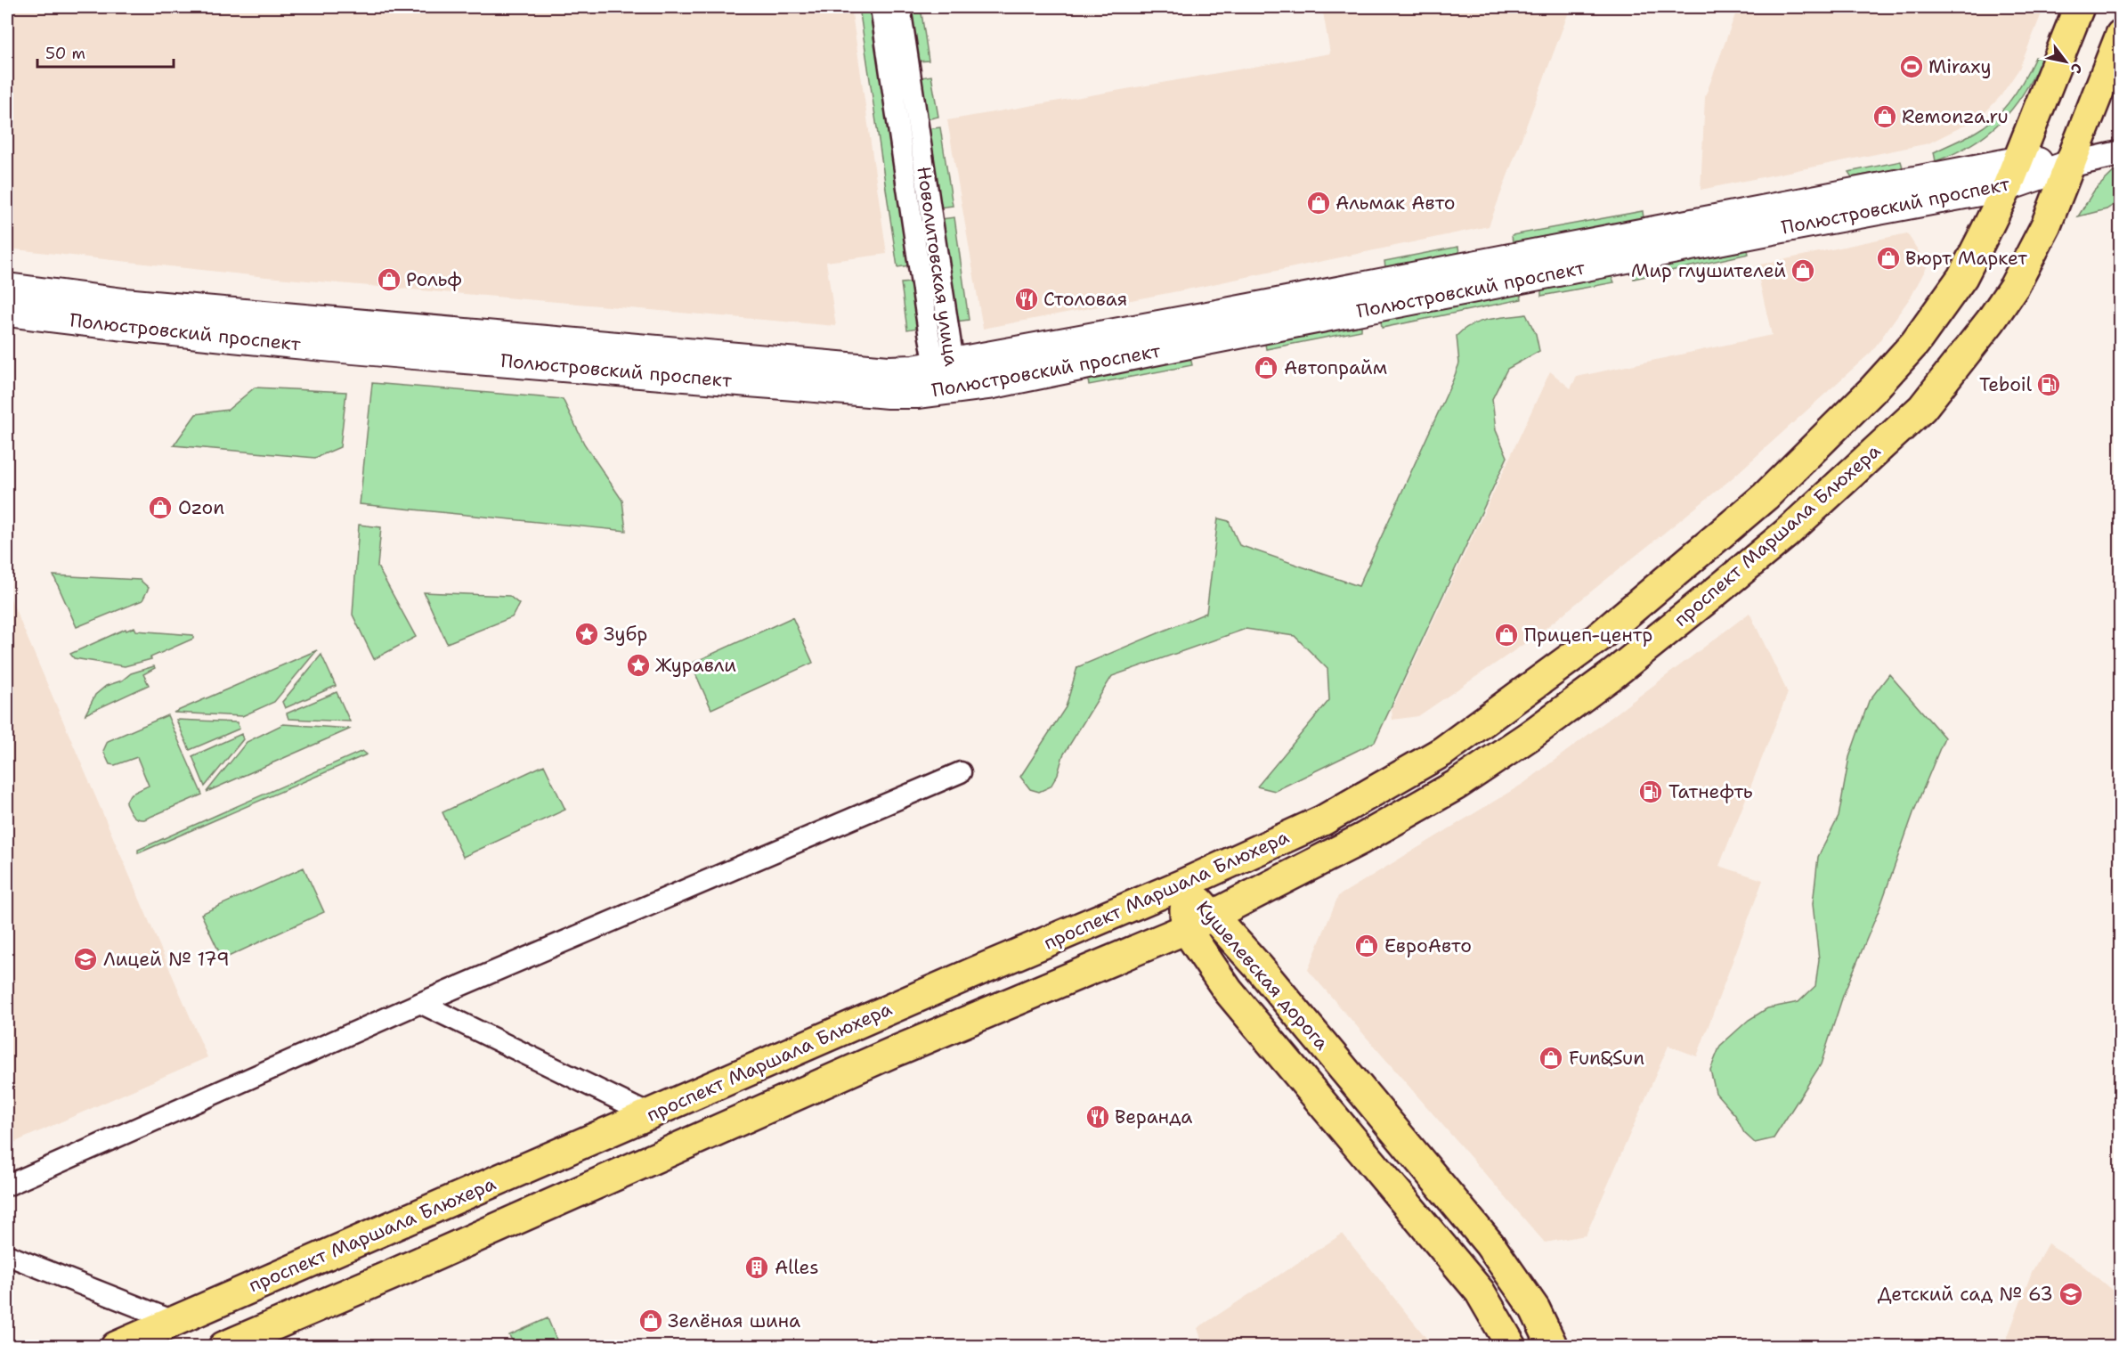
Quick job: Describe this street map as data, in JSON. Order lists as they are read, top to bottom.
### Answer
{
  "streets": {
    "main road": ["Полюстровский проспект", "проспект Маршала Блюхера", "Кушелевская дорога"],
    "street": ["Новолитовская улица"]
  },
  "crossings": [
    ["Полюстровский проспект", "Новолитовская улица"],
    ["Полюстровский проспект", "проспект Маршала Блюхера"],
    ["проспект Маршала Блюхера", "Кушелевская дорога"]
  ],
  "places": {
    "sports": ["Miraxy"],
    "shop": [
      "Remonza.ru",
      "Альмак Авто",
      "Вюрт Маркет",
      "Мир глушителей",
      "Рольф",
      "Автопрайм",
      "Ozon",
      "Прицеп-центр",
      "ЕвроАвто",
      "Fun&Sun",
      "Зелёная шина"
    ],
    "restaurant": ["Столовая", "Веранда"],
    "fuel station": ["Teboil", "Татнефть"],
    "place": ["Зубр", "Журавли"],
    "school or university": ["Лицей № 179", "Детский сад № 63"],
    "building": ["Alles"]
  },
  "scale_bar": "50 m",
  "north": "bottom right"
}
